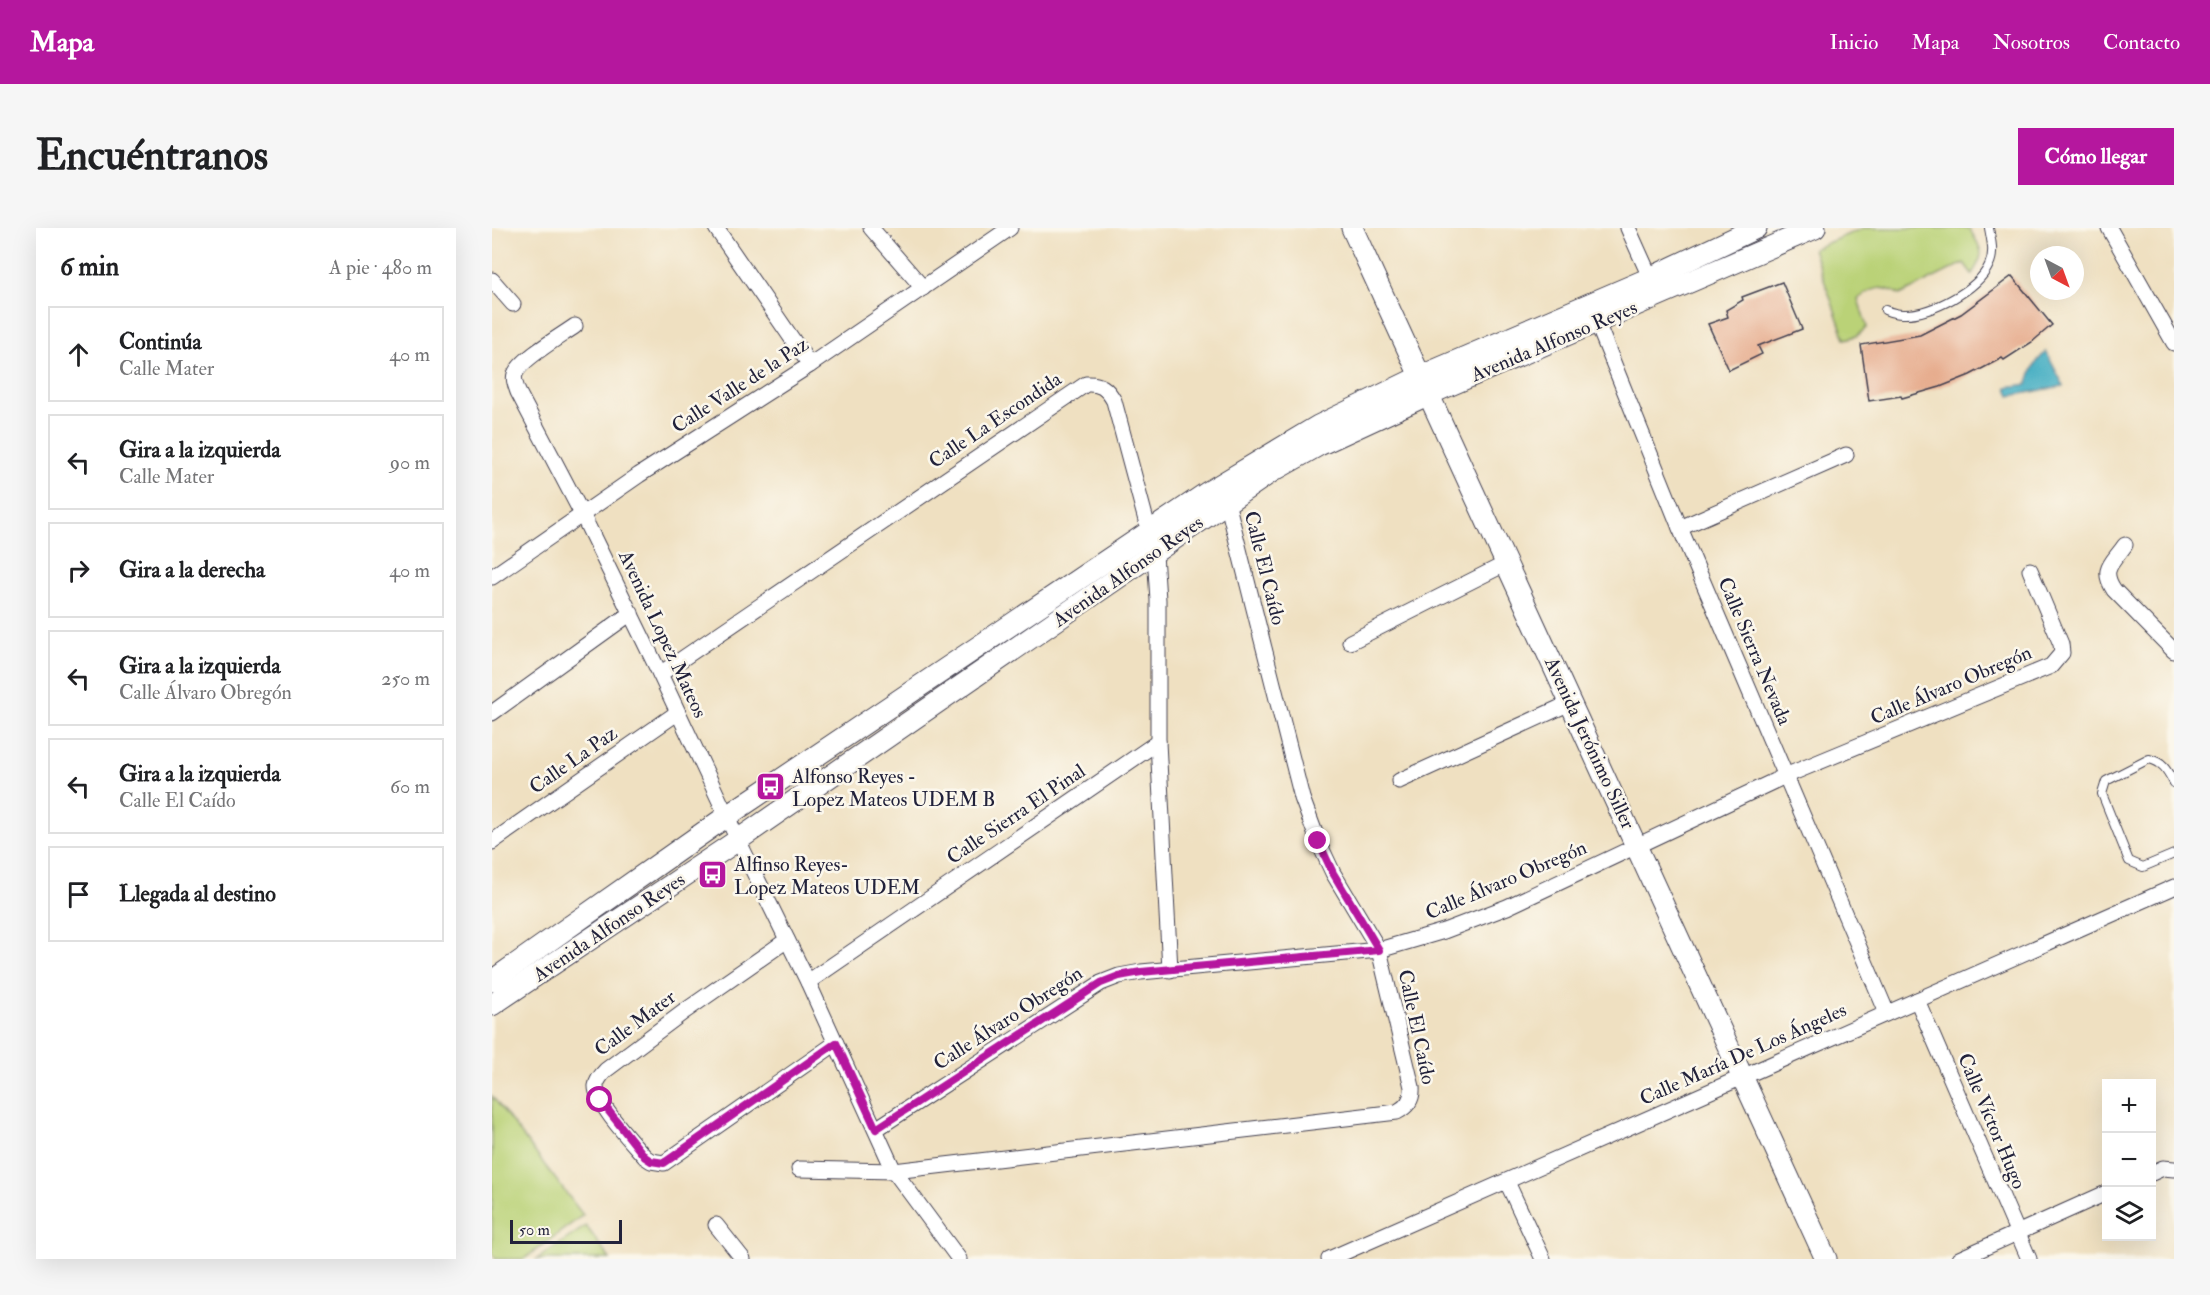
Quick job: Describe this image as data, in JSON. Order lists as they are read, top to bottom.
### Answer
{
  "streets": {
    "main road": ["Avenida Alfonso Reyes", "Avenida Jerónimo Siller"],
    "street": [
      "Calle Valle de la Paz",
      "Calle La Escondida",
      "Calle El Caído",
      "Avenida Lopez Mateos",
      "Calle Sierra Nevada",
      "Calle Álvaro Obregón",
      "Calle La Paz",
      "Calle Sierra El Pinal",
      "Calle Mater",
      "Calle María De Los Ángeles",
      "Calle Víctor Hugo"
    ]
  },
  "crossings": [
    ["Avenida Alfonso Reyes", "Calle La Escondida"],
    ["Avenida Alfonso Reyes", "Calle El Caído"],
    ["Avenida Alfonso Reyes", "Avenida Lopez Mateos"],
    ["Avenida Alfonso Reyes", "Calle Sierra Nevada"],
    ["Avenida Alfonso Reyes", "Avenida Jerónimo Siller"],
    ["Calle Valle de la Paz", "Avenida Lopez Mateos"],
    ["Calle La Escondida", "Avenida Lopez Mateos"],
    ["Calle La Escondida", "Calle Álvaro Obregón"],
    ["Calle La Escondida", "Calle Sierra El Pinal"],
    ["Calle El Caído", "Avenida Lopez Mateos"],
    ["Calle El Caído", "Calle Álvaro Obregón"],
    ["Avenida Lopez Mateos", "Calle Álvaro Obregón"],
    ["Avenida Lopez Mateos", "Calle La Paz"],
    ["Avenida Lopez Mateos", "Calle Sierra El Pinal"],
    ["Avenida Lopez Mateos", "Calle Mater"],
    ["Calle Sierra Nevada", "Calle Álvaro Obregón"],
    ["Calle Sierra Nevada", "Calle María De Los Ángeles"],
    ["Calle Álvaro Obregón", "Avenida Jerónimo Siller"],
    ["Avenida Jerónimo Siller", "Calle María De Los Ángeles"],
    ["Calle María De Los Ángeles", "Calle Víctor Hugo"]
  ],
  "places": {
    "bus stop": ["Alfonso Reyes - Lopez Mateos UDEM B", "Alfinso Reyes- Lopez Mateos UDEM"]
  },
  "scale_bar": "50 m",
  "north": "bottom right",
  "page": {
    "header": "Mapa",
    "nav": [
      "Inicio",
      "Mapa",
      "Nosotros",
      "Contacto"
    ],
    "buttons": "Cómo llegar",
    "title": "Encuéntranos",
    "heading": ["6 min", "A pie · 480 m"],
    "list": [
      ["Continúa", "Calle Mater", "40 m"],
      ["Gira a la izquierda", "Calle Mater", "90 m"],
      ["Gira a la derecha", "40 m"],
      ["Gira a la izquierda", "Calle Álvaro Obregón", "250 m"],
      ["Gira a la izquierda", "Calle El Caído", "60 m"],
      "Llegada al destino"
    ],
    "map_buttons": ["+", "−"],
    "scale": "50 m"
  }
}
